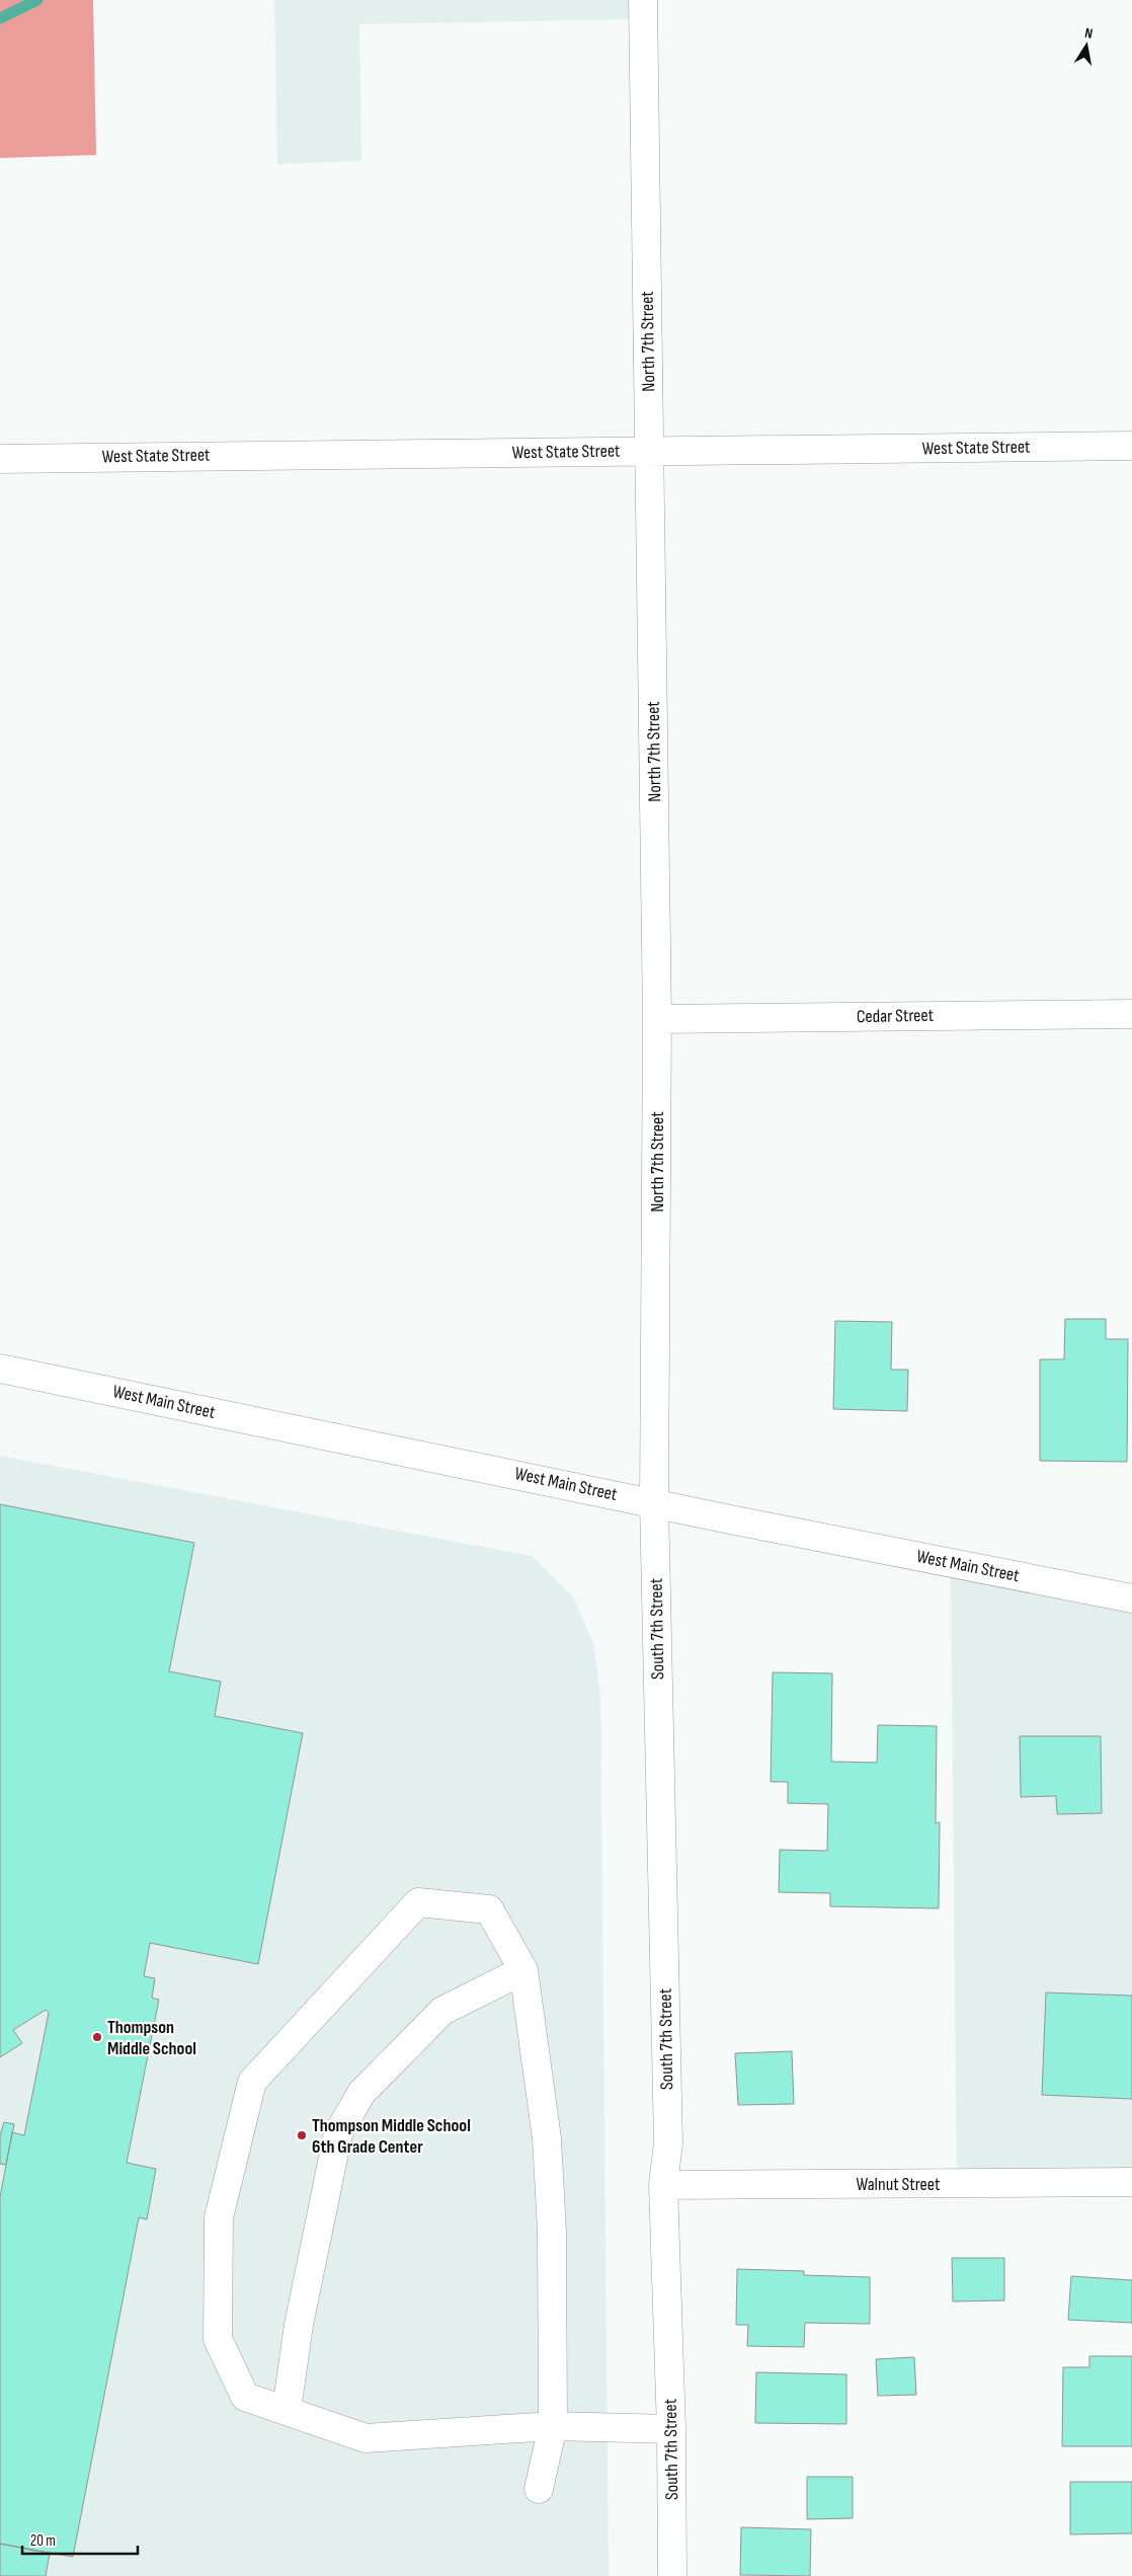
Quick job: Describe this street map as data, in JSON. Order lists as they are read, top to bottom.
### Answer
{
  "streets": {
    "street": [
      "North 7th Street",
      "West State Street",
      "Cedar Street",
      "West Main Street",
      "South 7th Street",
      "Walnut Street"
    ]
  },
  "crossings": [
    ["North 7th Street", "West State Street"],
    ["North 7th Street", "Cedar Street"],
    ["North 7th Street", "West Main Street"],
    ["North 7th Street", "South 7th Street"],
    ["West Main Street", "South 7th Street"],
    ["South 7th Street", "Walnut Street"]
  ],
  "places": ["Thompson Middle School", "Thompson Middle School 6th Grade Center"],
  "scale_bar": "20 m",
  "north": "top"
}
